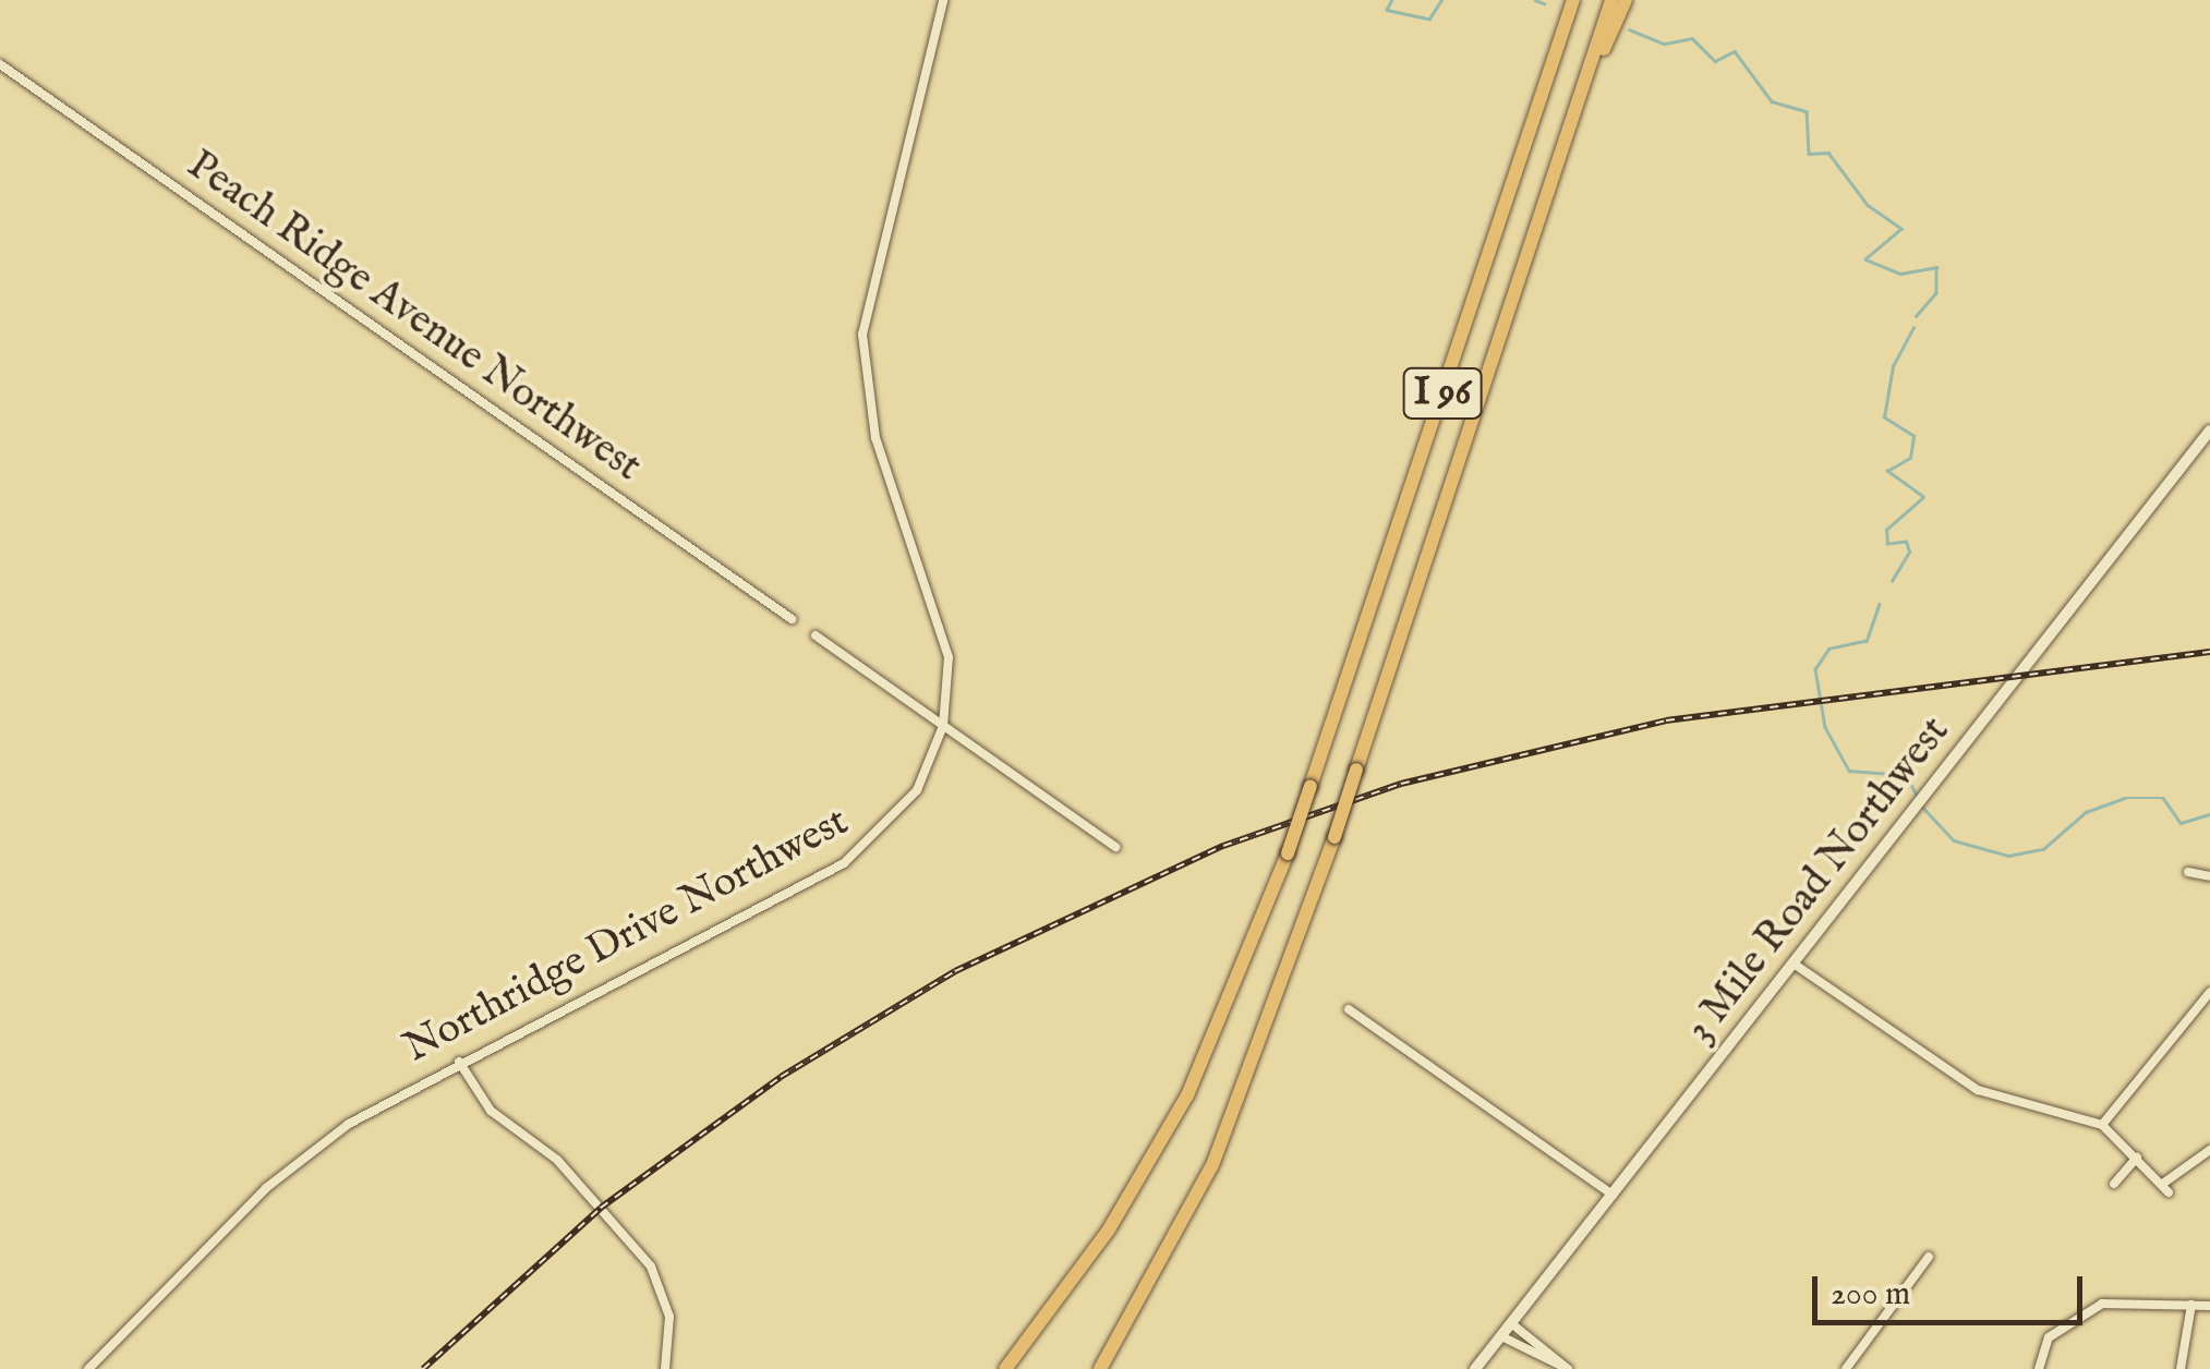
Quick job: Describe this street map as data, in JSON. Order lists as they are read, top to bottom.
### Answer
{
  "streets": {
    "highway": ["I 96"],
    "main road": ["3 Mile Road Northwest"],
    "street": ["Peach Ridge Avenue Northwest", "Northridge Drive Northwest"]
  },
  "scale_bar": "200 m"
}
